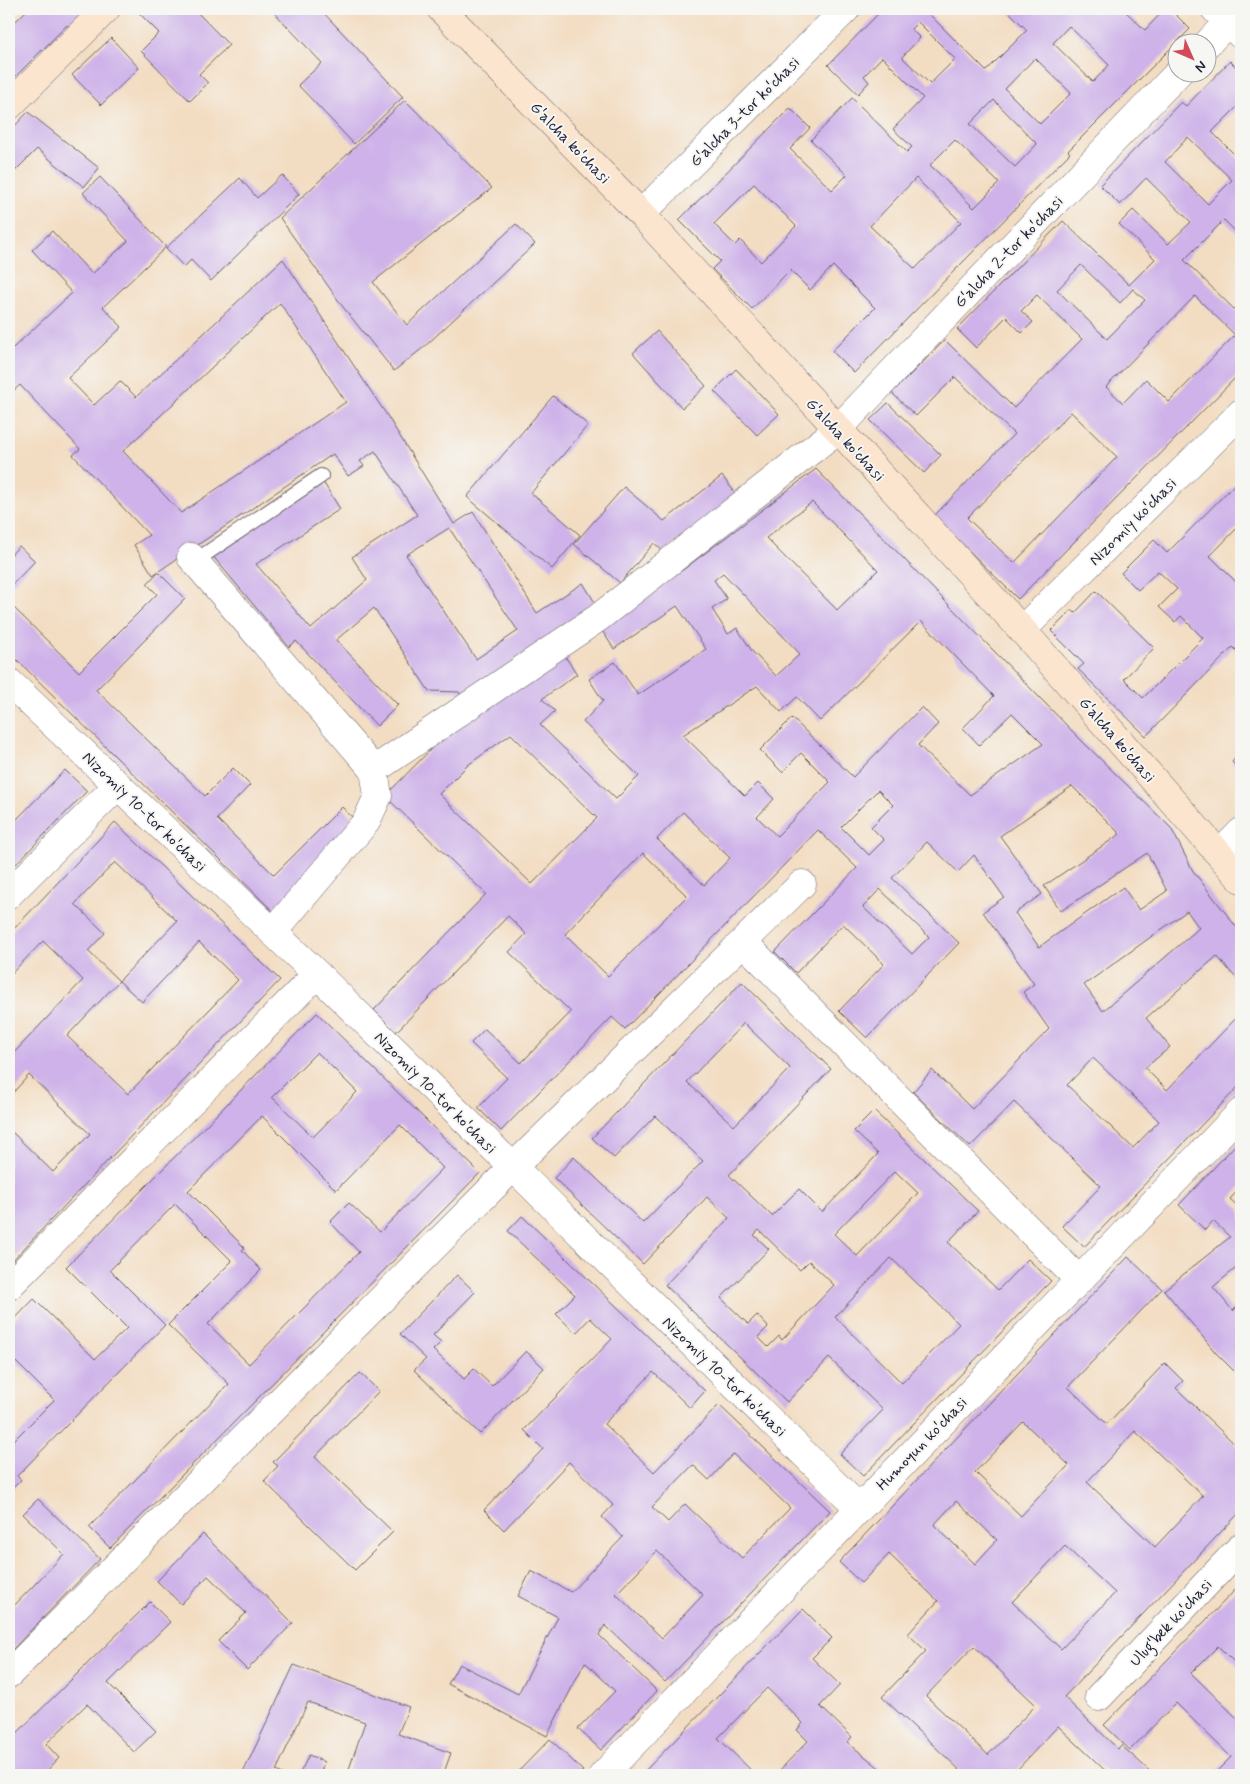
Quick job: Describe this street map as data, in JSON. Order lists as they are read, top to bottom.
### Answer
{
  "streets": {
    "street": [
      "Gʻalcha 3-tor koʻchasi",
      "Gʻalcha koʻchasi",
      "Gʻalcha 2-tor koʻchasi",
      "Nizomiy koʻchasi",
      "Nizomiy 10-tor koʻchasi",
      "Humoyun koʻchasi",
      "Ulugʻbek koʻchasi"
    ]
  },
  "crossings": [
    ["Gʻalcha 3-tor koʻchasi", "Gʻalcha koʻchasi"],
    ["Gʻalcha koʻchasi", "Gʻalcha 2-tor koʻchasi"],
    ["Gʻalcha koʻchasi", "Nizomiy koʻchasi"],
    ["Nizomiy 10-tor koʻchasi", "Humoyun koʻchasi"]
  ],
  "north": "bottom right"
}
